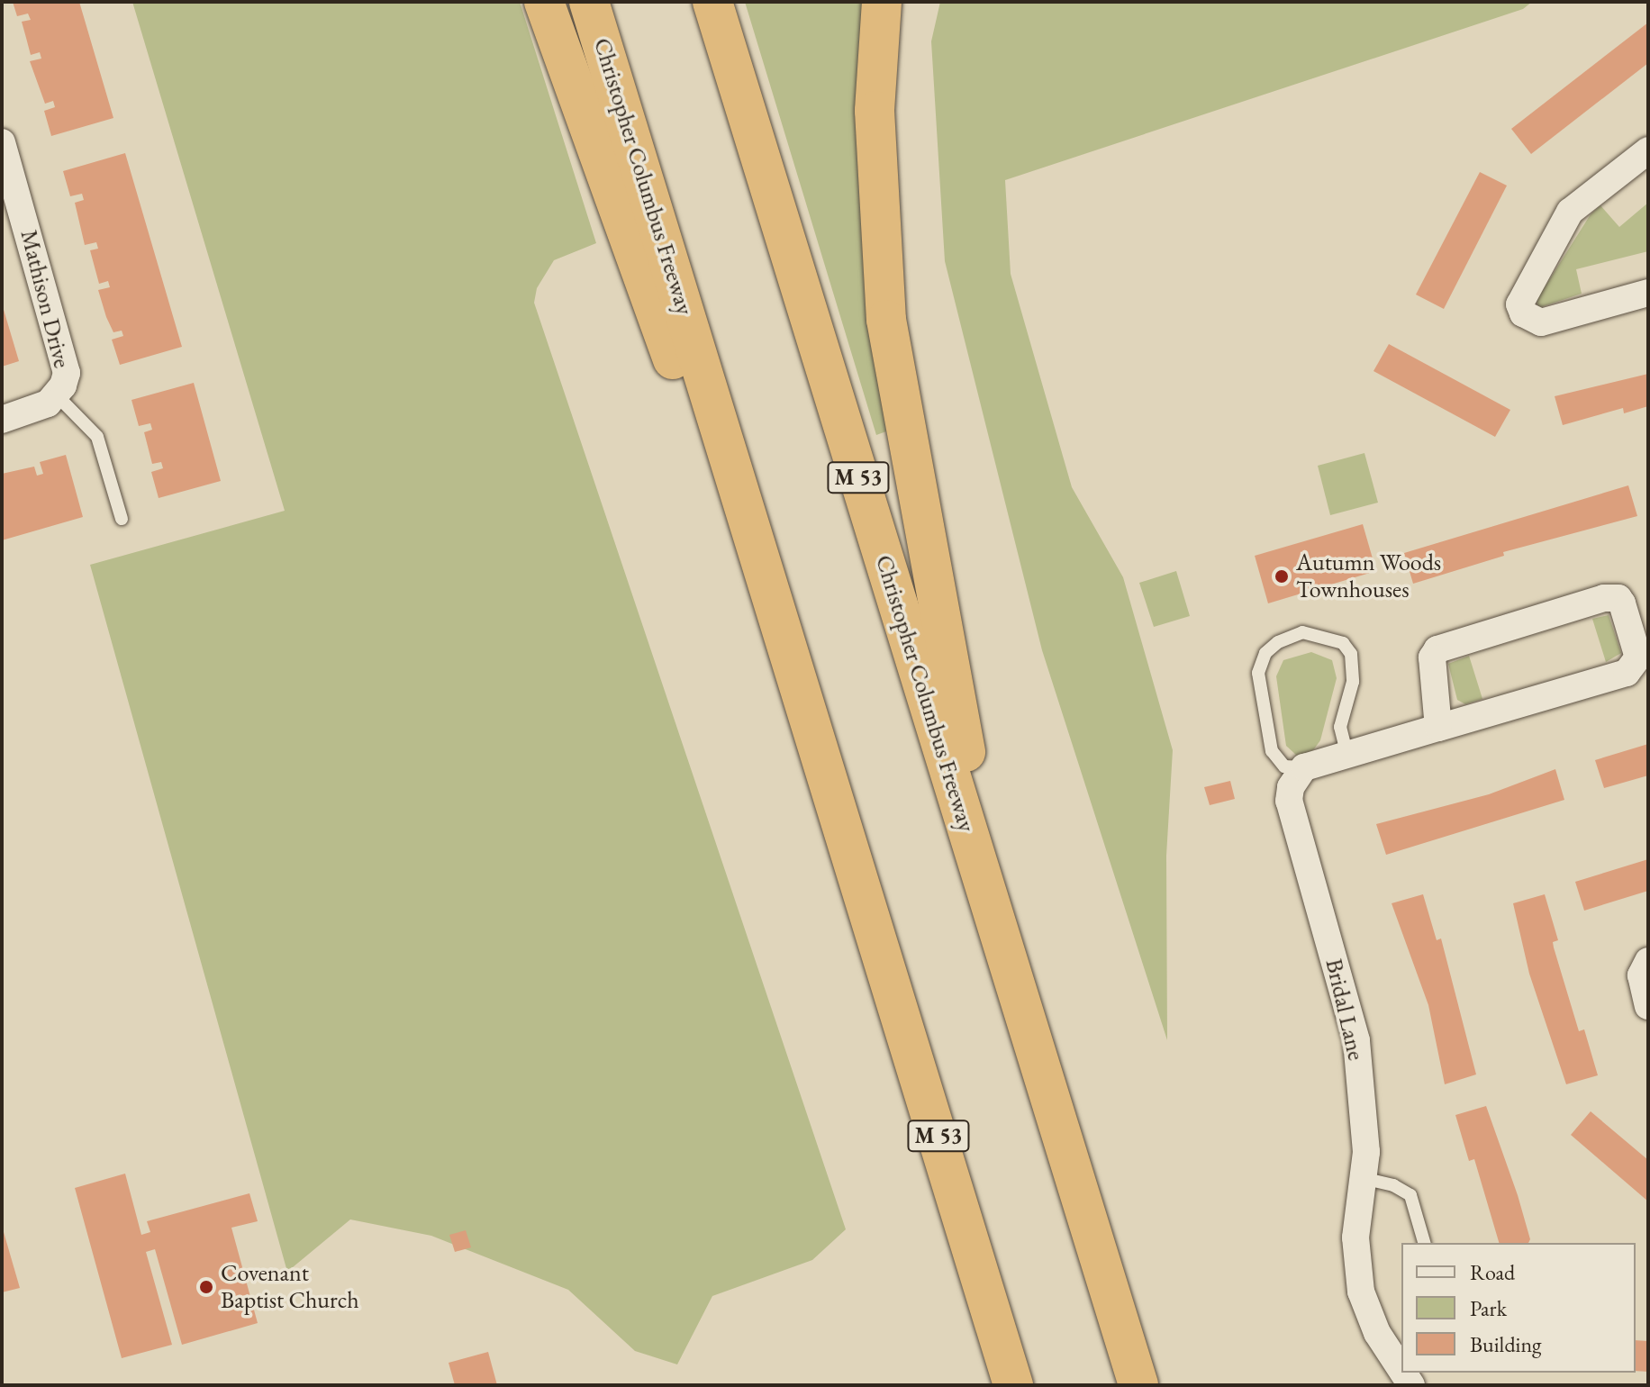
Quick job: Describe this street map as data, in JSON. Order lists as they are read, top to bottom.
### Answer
{
  "streets": {
    "highway": ["Christopher Columbus Freeway", "M 53"],
    "street": ["Mathison Drive", "Bridal Lane"]
  },
  "places": ["Autumn Woods Townhouses", "Covenant Baptist Church"],
  "legend": ["Road", "Park", "Building"]
}
